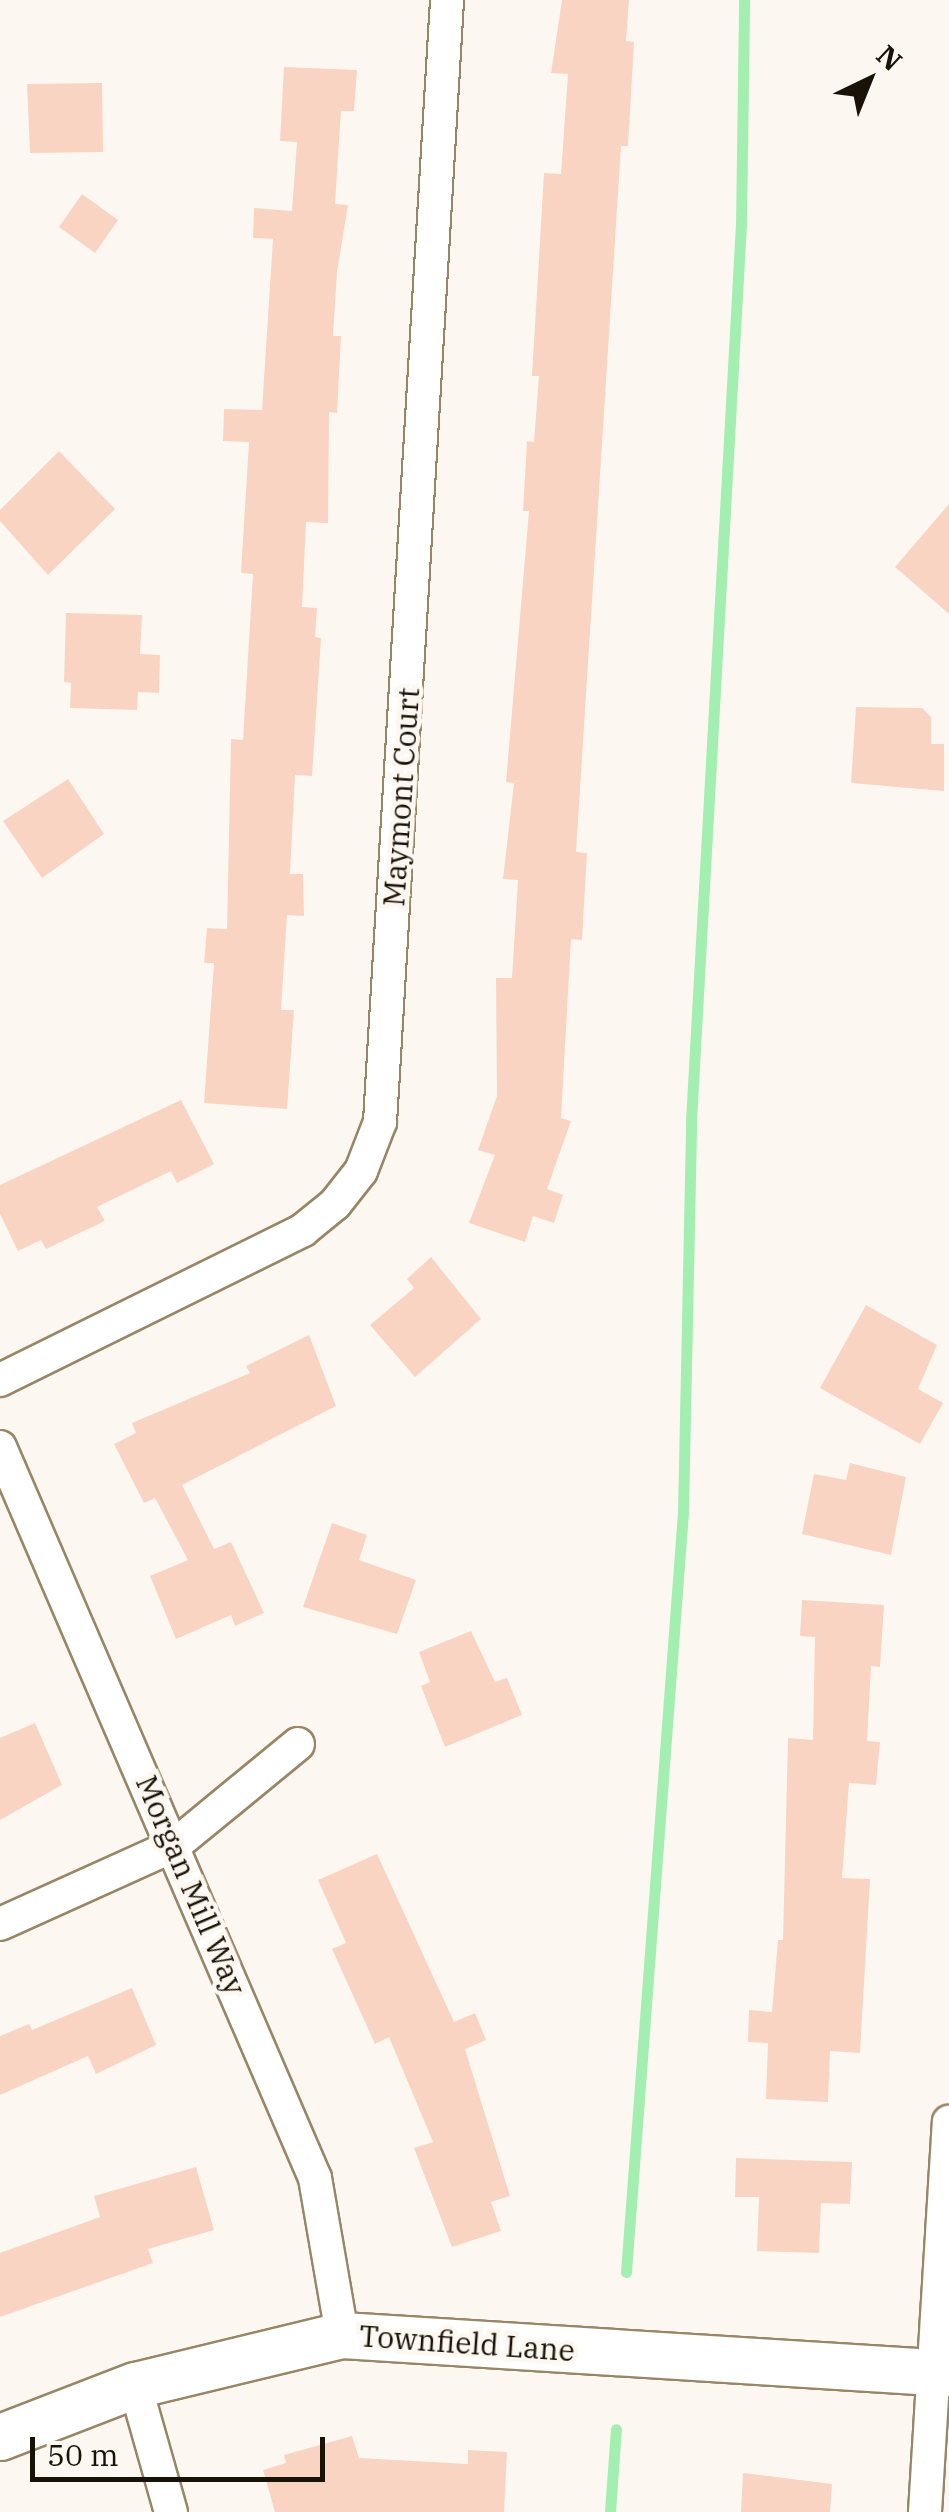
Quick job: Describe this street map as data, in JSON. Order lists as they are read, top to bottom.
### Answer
{
  "streets": {
    "street": ["Maymont Court", "Morgan Mill Way", "Townfield Lane"]
  },
  "crossings": [
    ["Morgan Mill Way", "Townfield Lane"]
  ],
  "scale_bar": "50 m",
  "north": "top right"
}
